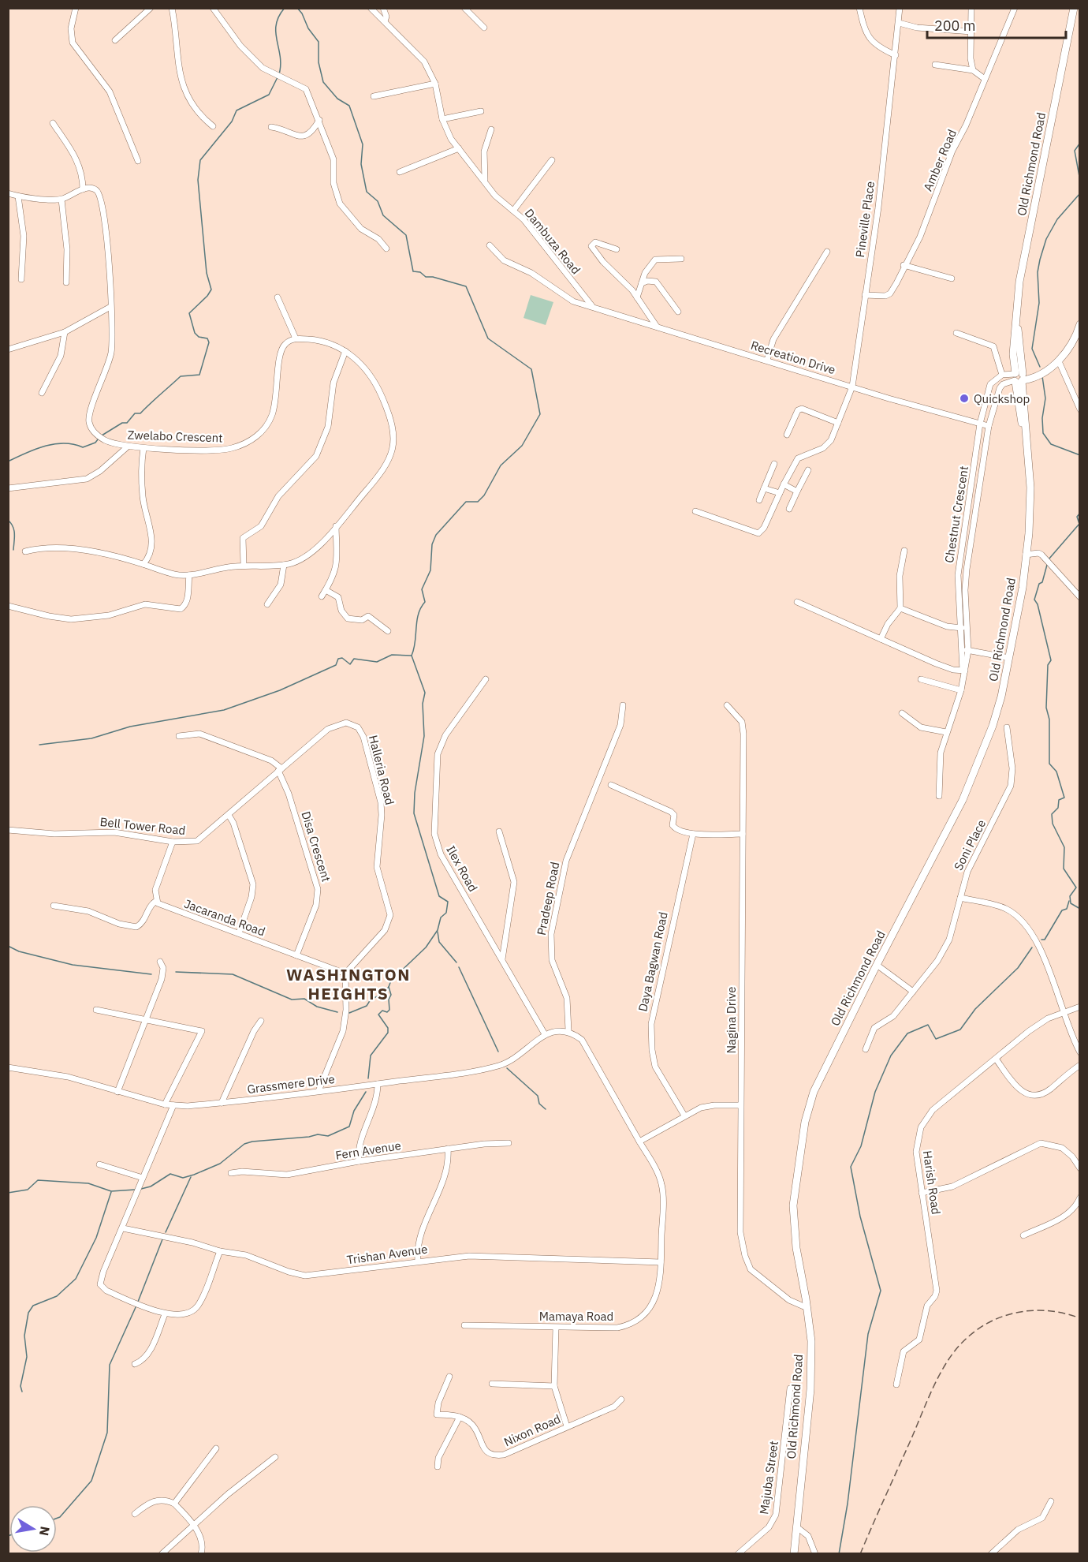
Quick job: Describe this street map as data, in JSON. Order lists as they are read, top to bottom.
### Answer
{
  "streets": {
    "street": [
      "Amber Road",
      "Old Richmond Road",
      "Pineville Place",
      "Dambuza Road",
      "Recreation Drive",
      "Zwelabo Crescent",
      "Chestnut Crescent",
      "Halleria Road",
      "Bell Tower Road",
      "Soni Place",
      "Disa Crescent",
      "Ilex Road",
      "Pradeep Road",
      "Jacaranda Road",
      "Daya Bagwan Road",
      "Nagina Drive",
      "Grassmere Drive",
      "Fern Avenue",
      "Harish Road",
      "Trishan Avenue",
      "Mamaya Road",
      "Nixon Road",
      "Majuba Street"
    ]
  },
  "crossings": [
    ["Amber Road", "Pineville Place"],
    ["Old Richmond Road", "Chestnut Crescent"],
    ["Old Richmond Road", "Nagina Drive"],
    ["Pineville Place", "Recreation Drive"],
    ["Dambuza Road", "Recreation Drive"],
    ["Recreation Drive", "Chestnut Crescent"],
    ["Halleria Road", "Bell Tower Road"],
    ["Halleria Road", "Jacaranda Road"],
    ["Bell Tower Road", "Disa Crescent"],
    ["Disa Crescent", "Jacaranda Road"],
    ["Ilex Road", "Grassmere Drive"],
    ["Trishan Avenue", "Mamaya Road"]
  ],
  "districts": ["WASHINGTON HEIGHTS"],
  "places": ["Quickshop"],
  "scale_bar": "200 m",
  "north": "right"
}
